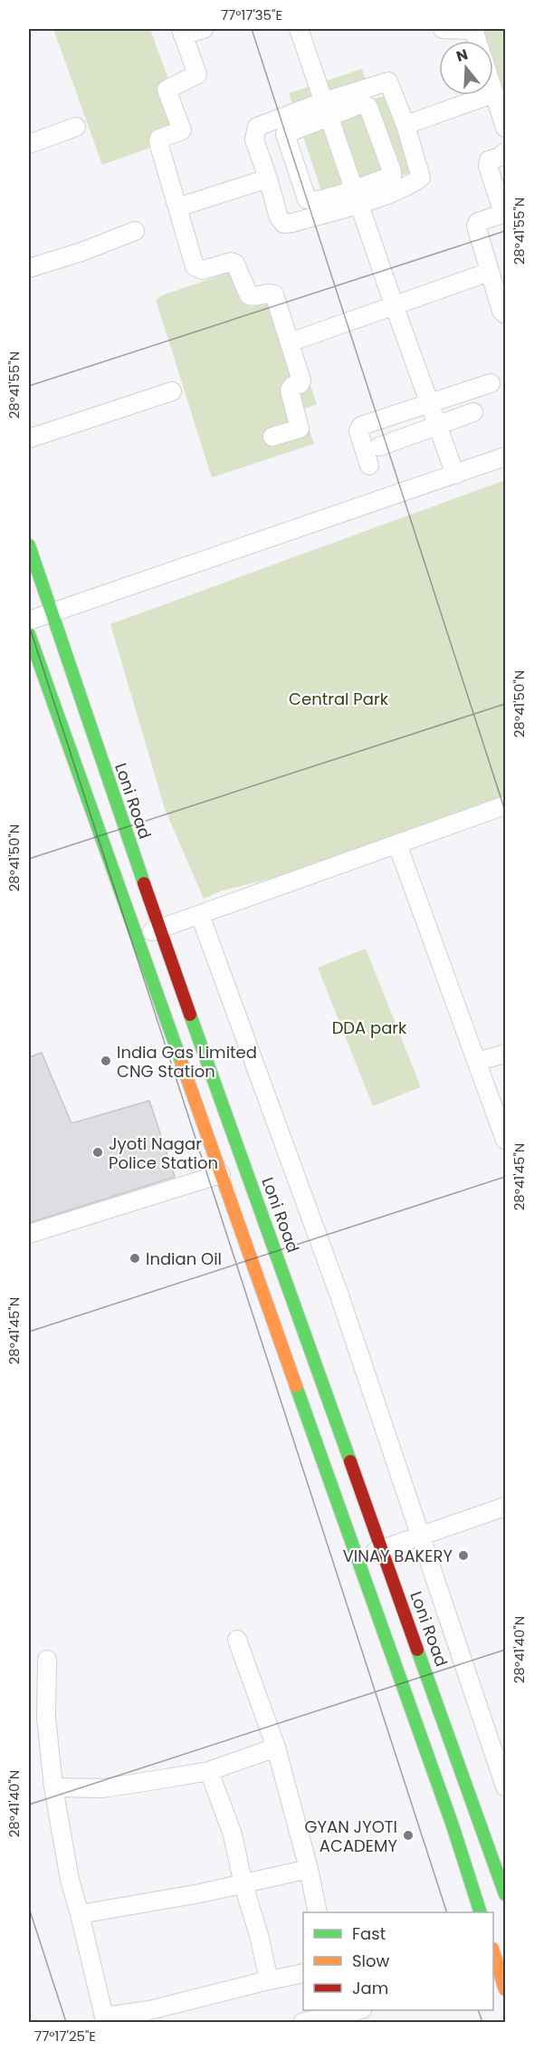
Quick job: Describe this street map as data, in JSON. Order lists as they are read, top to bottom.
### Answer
{
  "streets": {
    "highway": ["Loni Road"]
  },
  "parks": ["Central Park", "DDA park"],
  "places": [
    "India Gas Limited CNG Station",
    "Jyoti Nagar Police Station",
    "Indian Oil",
    "VINAY BAKERY",
    "GYAN JYOTI ACADEMY"
  ],
  "legend": ["Fast", "Slow", "Jam"],
  "north": "top",
  "coordinates": [
    "77°17'35\"E",
    "28°41'55\"N",
    "28°41'50\"N",
    "28°41'45\"N",
    "28°41'40\"N",
    "77°17'25\"E"
  ]
}
